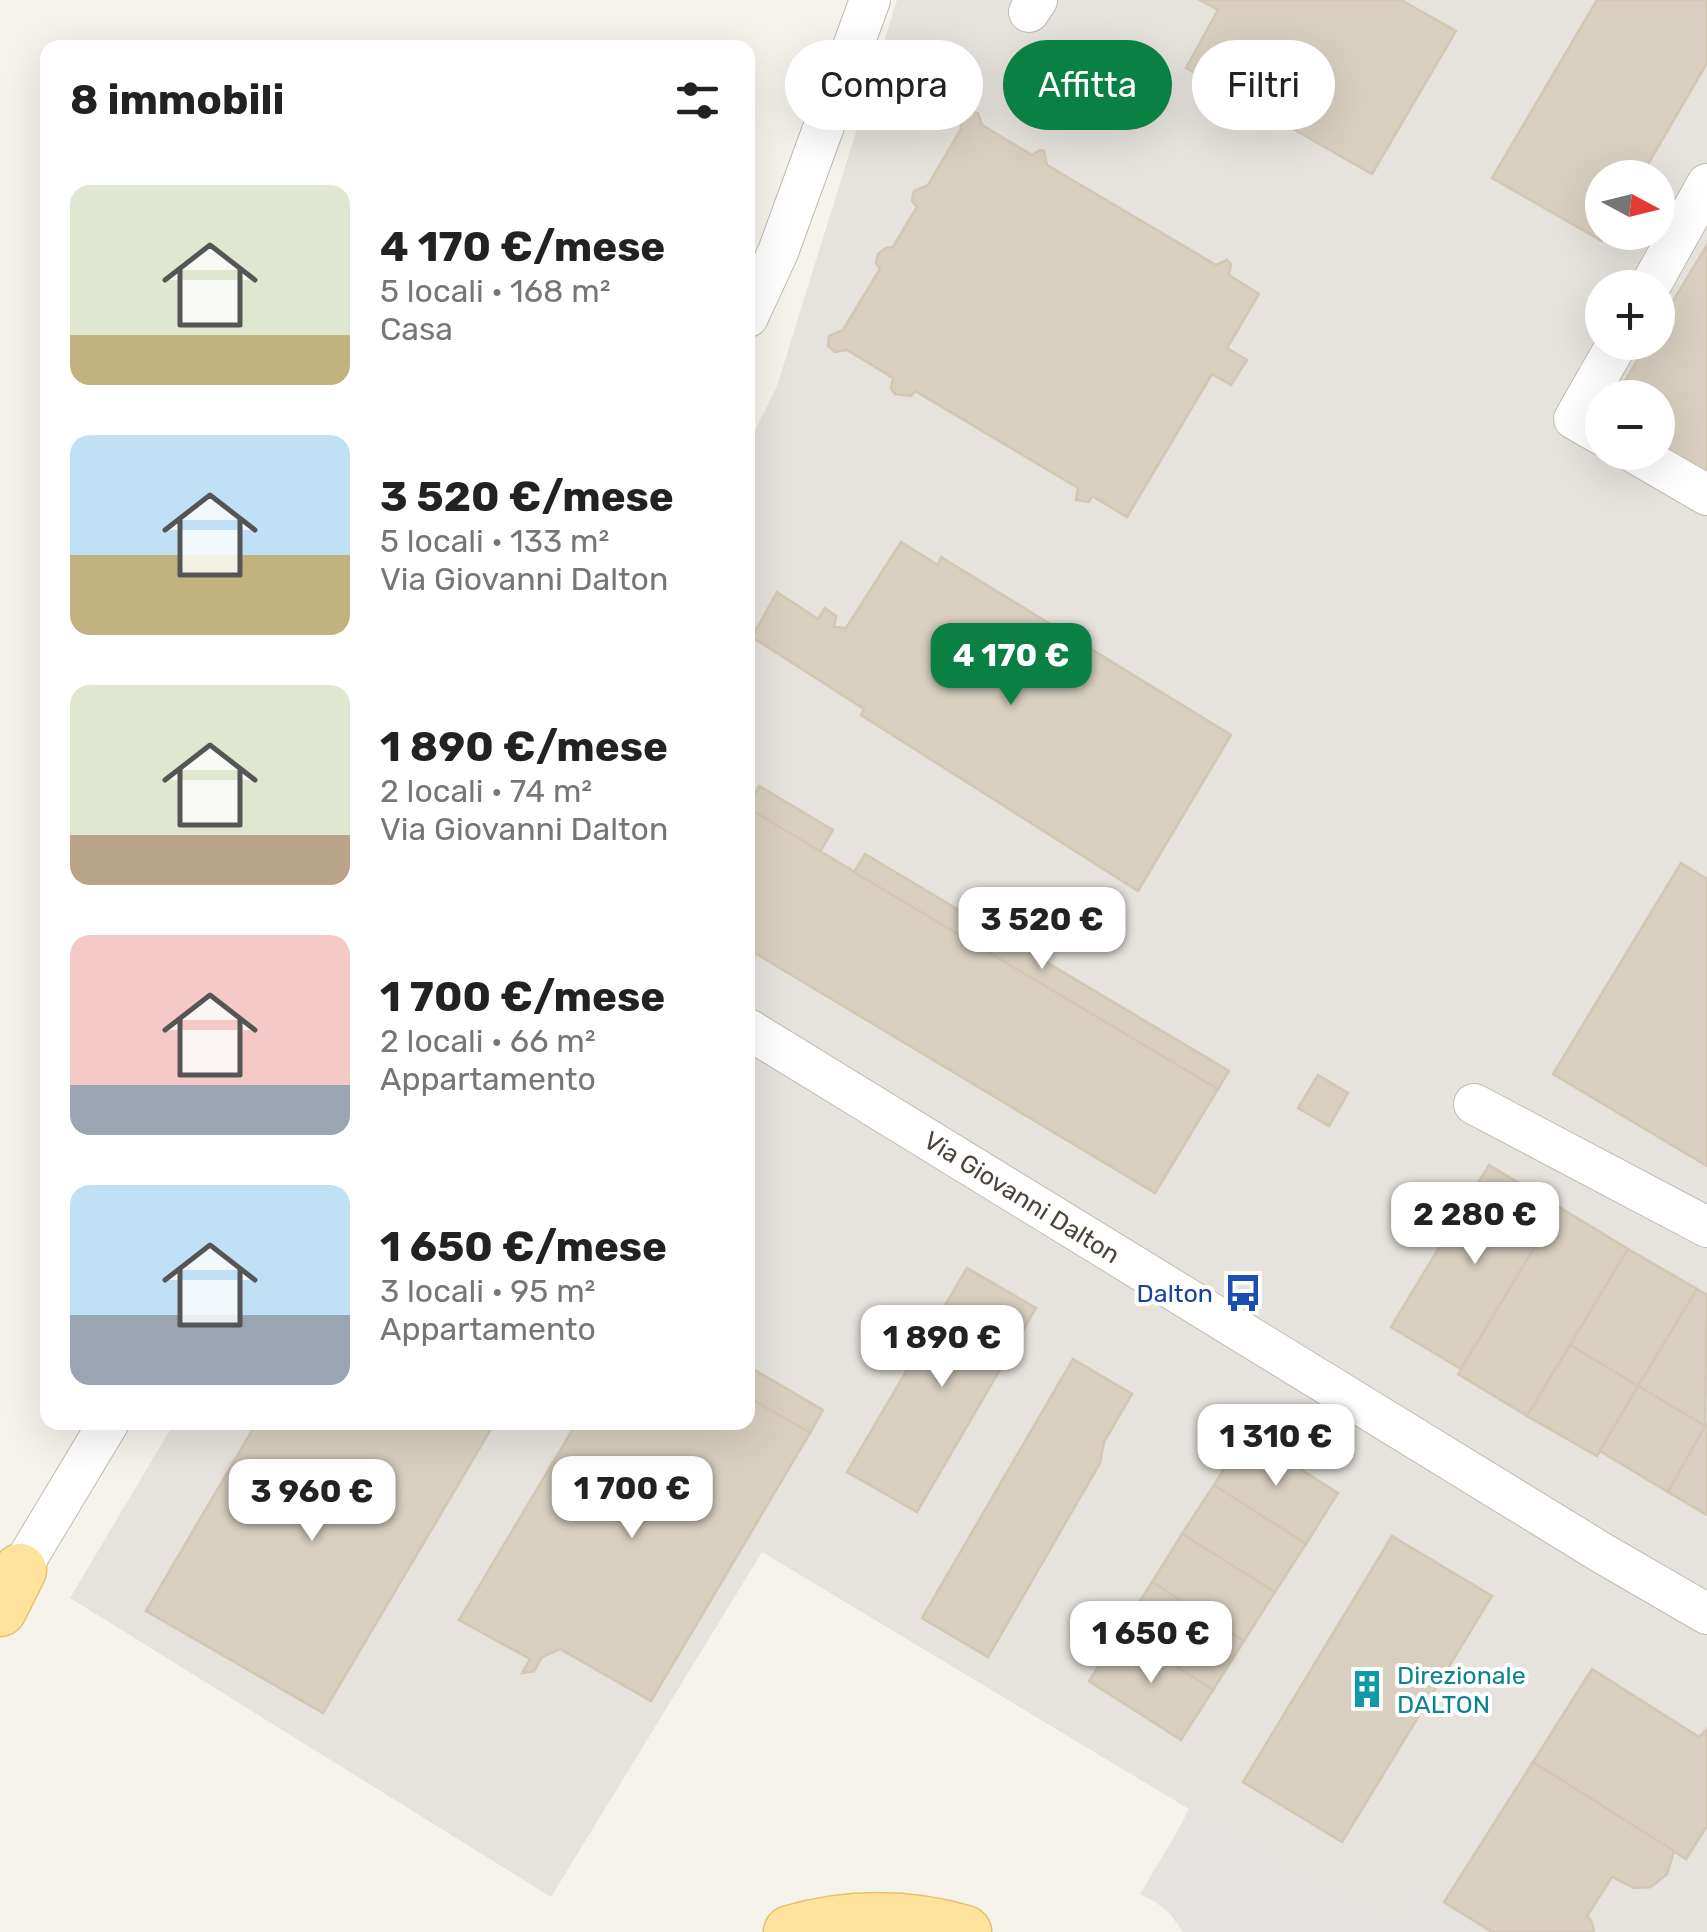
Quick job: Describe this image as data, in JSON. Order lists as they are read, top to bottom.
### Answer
{
  "streets": {
    "street": ["Via Giovanni Dalton"]
  },
  "places": {
    "bus stop": ["Dalton"],
    "building": ["Direzionale DALTON"]
  },
  "north": "right",
  "page": {
    "chip": ["Compra", "Affitta", "Filtri"],
    "heading": "8 immobili",
    "map_buttons": ["+", "−"],
    "list": [
      {
        "name": "4 170 €/mese",
        "note": "5 locali · 168 m² · Casa"
      },
      {
        "name": "3 520 €/mese",
        "note": "5 locali · 133 m² · Via Giovanni Dalton"
      },
      {
        "name": "1 890 €/mese",
        "note": "2 locali · 74 m² · Via Giovanni Dalton"
      },
      {
        "name": "1 700 €/mese",
        "note": "2 locali · 66 m² · Appartamento"
      },
      {
        "name": "1 650 €/mese",
        "note": "3 locali · 95 m² · Appartamento"
      }
    ],
    "price": [
      "4 170 €",
      "3 520 €",
      "2 280 €",
      "1 890 €",
      "1 310 €",
      "1 700 €",
      "3 960 €",
      "1 650 €"
    ]
  }
}
